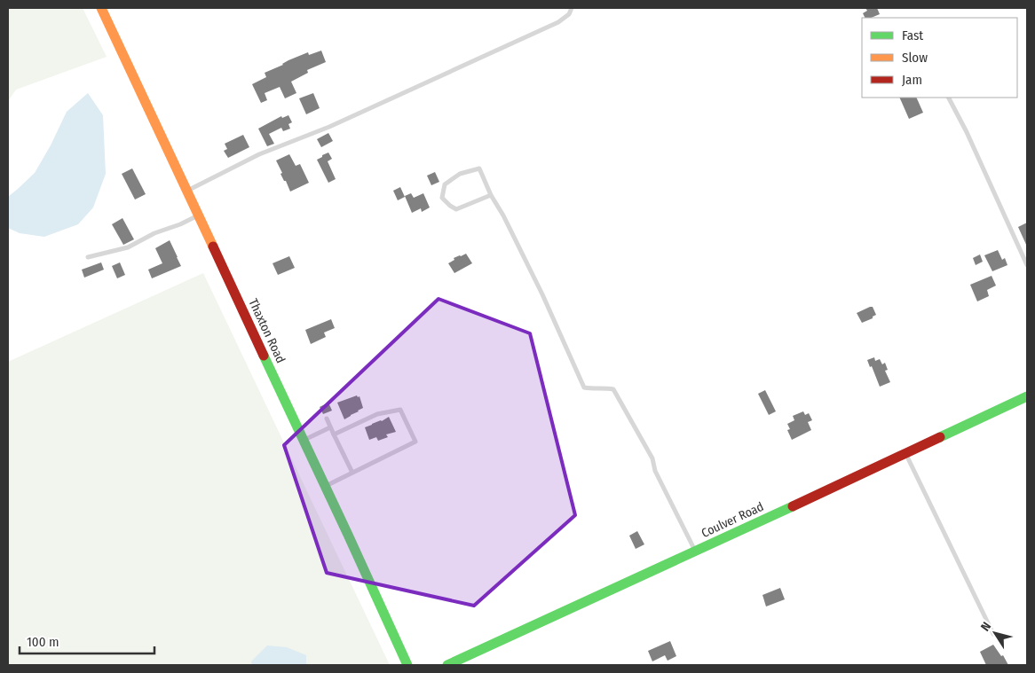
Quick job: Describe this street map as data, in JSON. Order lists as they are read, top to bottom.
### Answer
{
  "streets": {
    "street": ["Thaxton Road", "Coulver Road"]
  },
  "legend": ["Fast", "Slow", "Jam"],
  "scale_bar": "100 m",
  "north": "top left"
}
